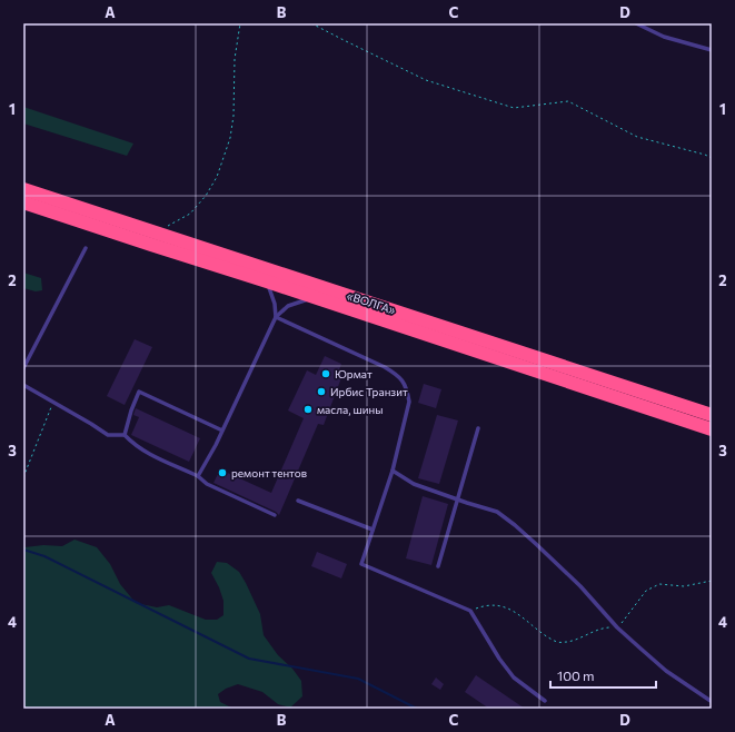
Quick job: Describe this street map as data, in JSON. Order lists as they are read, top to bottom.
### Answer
{
  "streets": {
    "highway": ["«ВОЛГА»"]
  },
  "places": [
    "Юрмат",
    "Ирбис Транзит",
    "масла, шины",
    "ремонт тентов"
  ],
  "scale_bar": "100 m",
  "grid": {
    "columns": [
      "A",
      "B",
      "C",
      "D"
    ],
    "rows": [
      "1",
      "2",
      "3",
      "4"
    ]
  }
}
